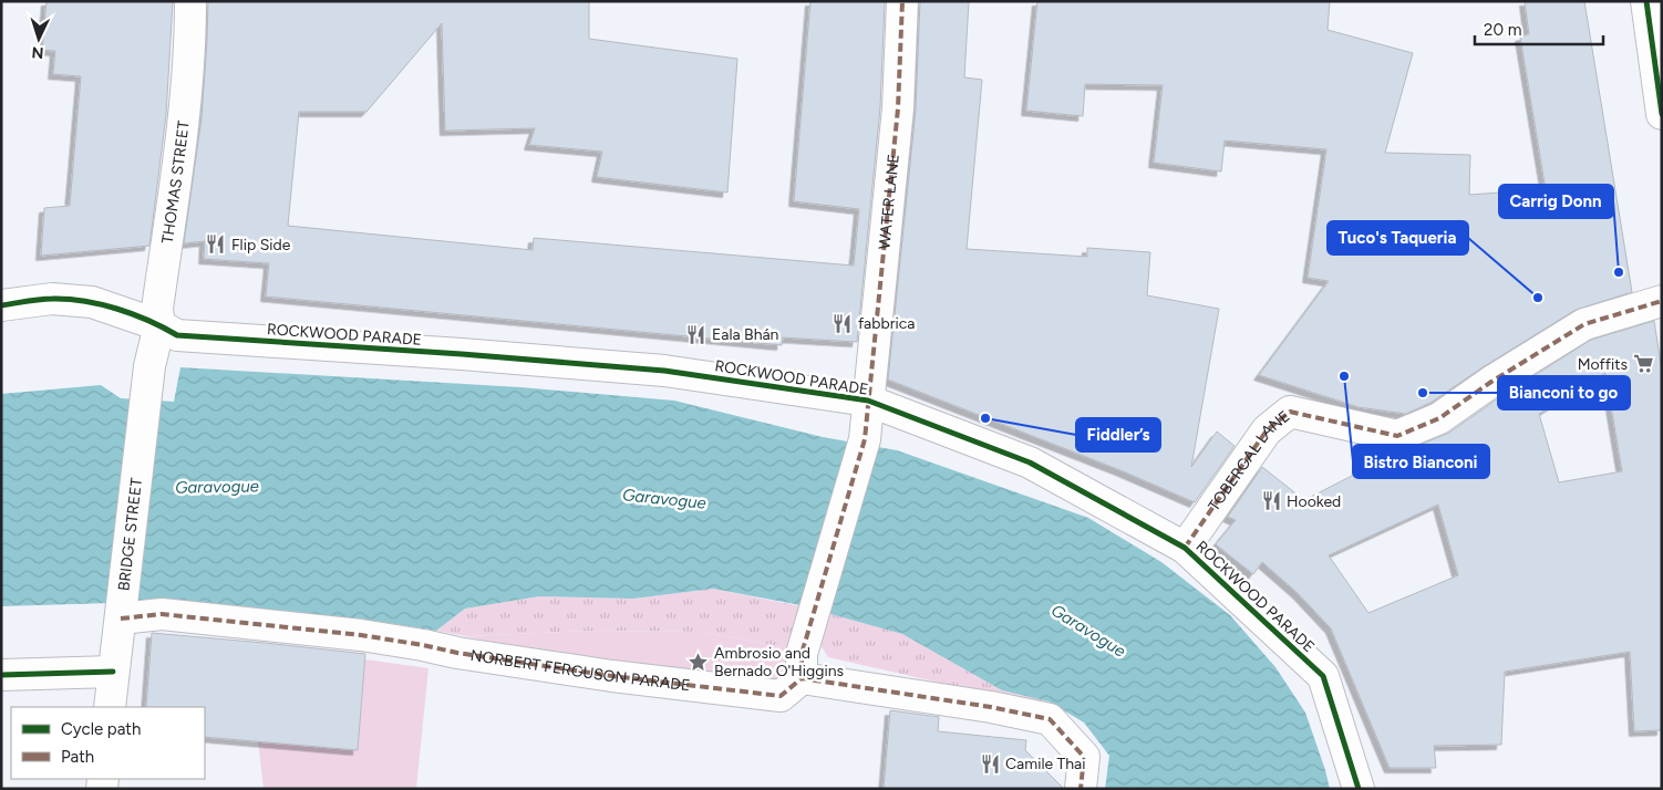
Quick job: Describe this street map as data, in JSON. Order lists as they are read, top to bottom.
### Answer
{
  "streets": {
    "street": [
      "THOMAS STREET",
      "WATER LANE",
      "ROCKWOOD PARADE",
      "TOBERGAL LANE",
      "BRIDGE STREET",
      "NORBERT FERGUSON PARADE"
    ]
  },
  "crossings": [
    ["THOMAS STREET", "ROCKWOOD PARADE"],
    ["THOMAS STREET", "BRIDGE STREET"],
    ["WATER LANE", "ROCKWOOD PARADE"],
    ["WATER LANE", "NORBERT FERGUSON PARADE"],
    ["ROCKWOOD PARADE", "TOBERGAL LANE"],
    ["BRIDGE STREET", "NORBERT FERGUSON PARADE"]
  ],
  "water": ["Garavogue"],
  "places": {
    "restaurant": [
      "Flip Side",
      "fabbrica",
      "Eala Bhán",
      "Hooked",
      "Camile Thai"
    ],
    "other": [
      "Carrig Donn",
      "Tuco's Taqueria",
      "Bistro Bianconi",
      "Bianconi to go",
      "Fiddler’s"
    ],
    "supermarket": ["Moffits"],
    "place": ["Ambrosio and Bernado O'Higgins"]
  },
  "legend": ["Cycle path", "Path"],
  "scale_bar": "20 m",
  "north": "bottom"
}
